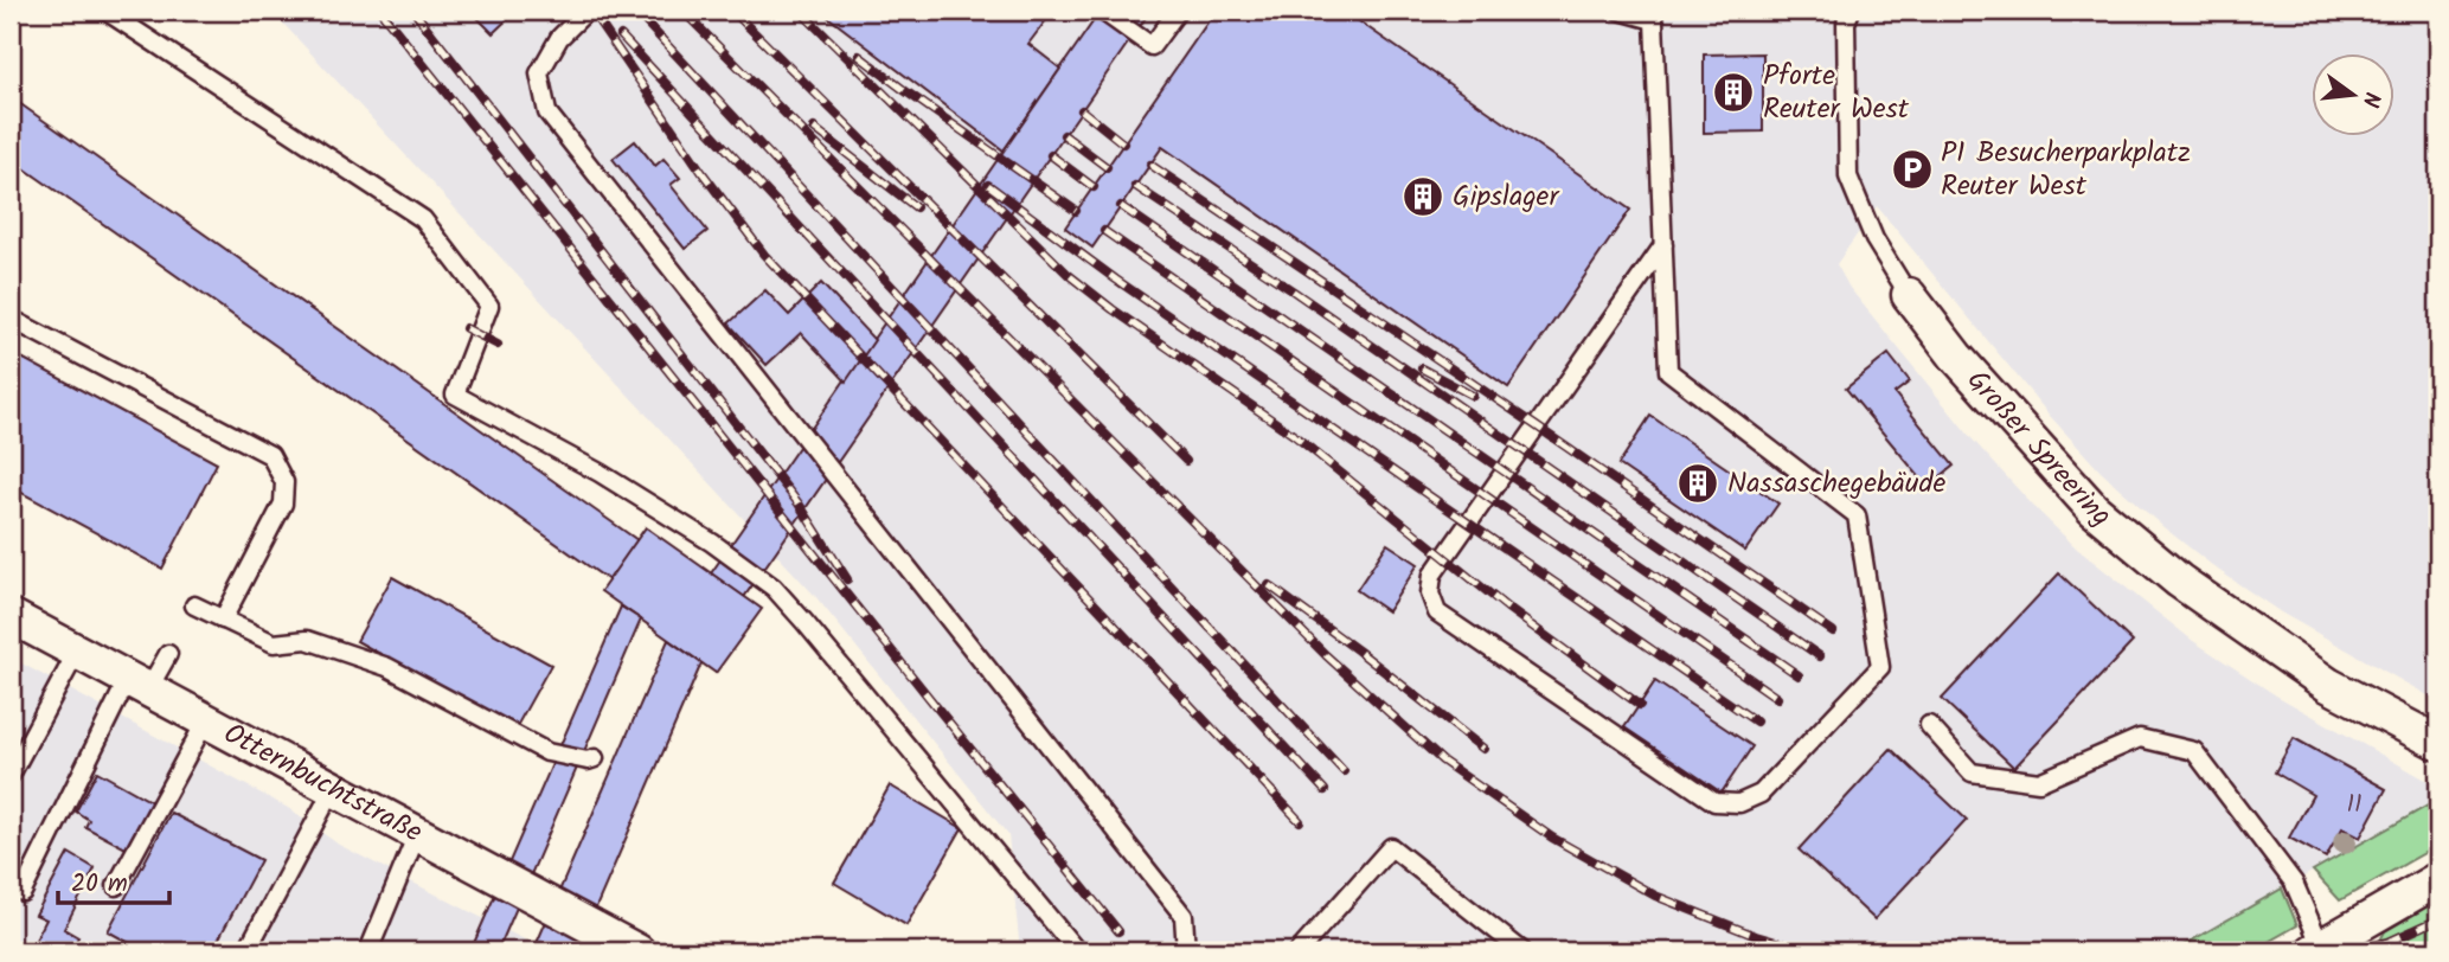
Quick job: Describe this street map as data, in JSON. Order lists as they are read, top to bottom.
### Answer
{
  "streets": {
    "street": ["Großer Spreering", "Otternbuchtstraße"]
  },
  "places": {
    "building": ["Pforte Reuter West", "Gipslager", "Nassaschegebäude"],
    "parking": ["P1 Besucherparkplatz Reuter West"]
  },
  "house_numbers": ["11"],
  "scale_bar": "20 m",
  "north": "right"
}
